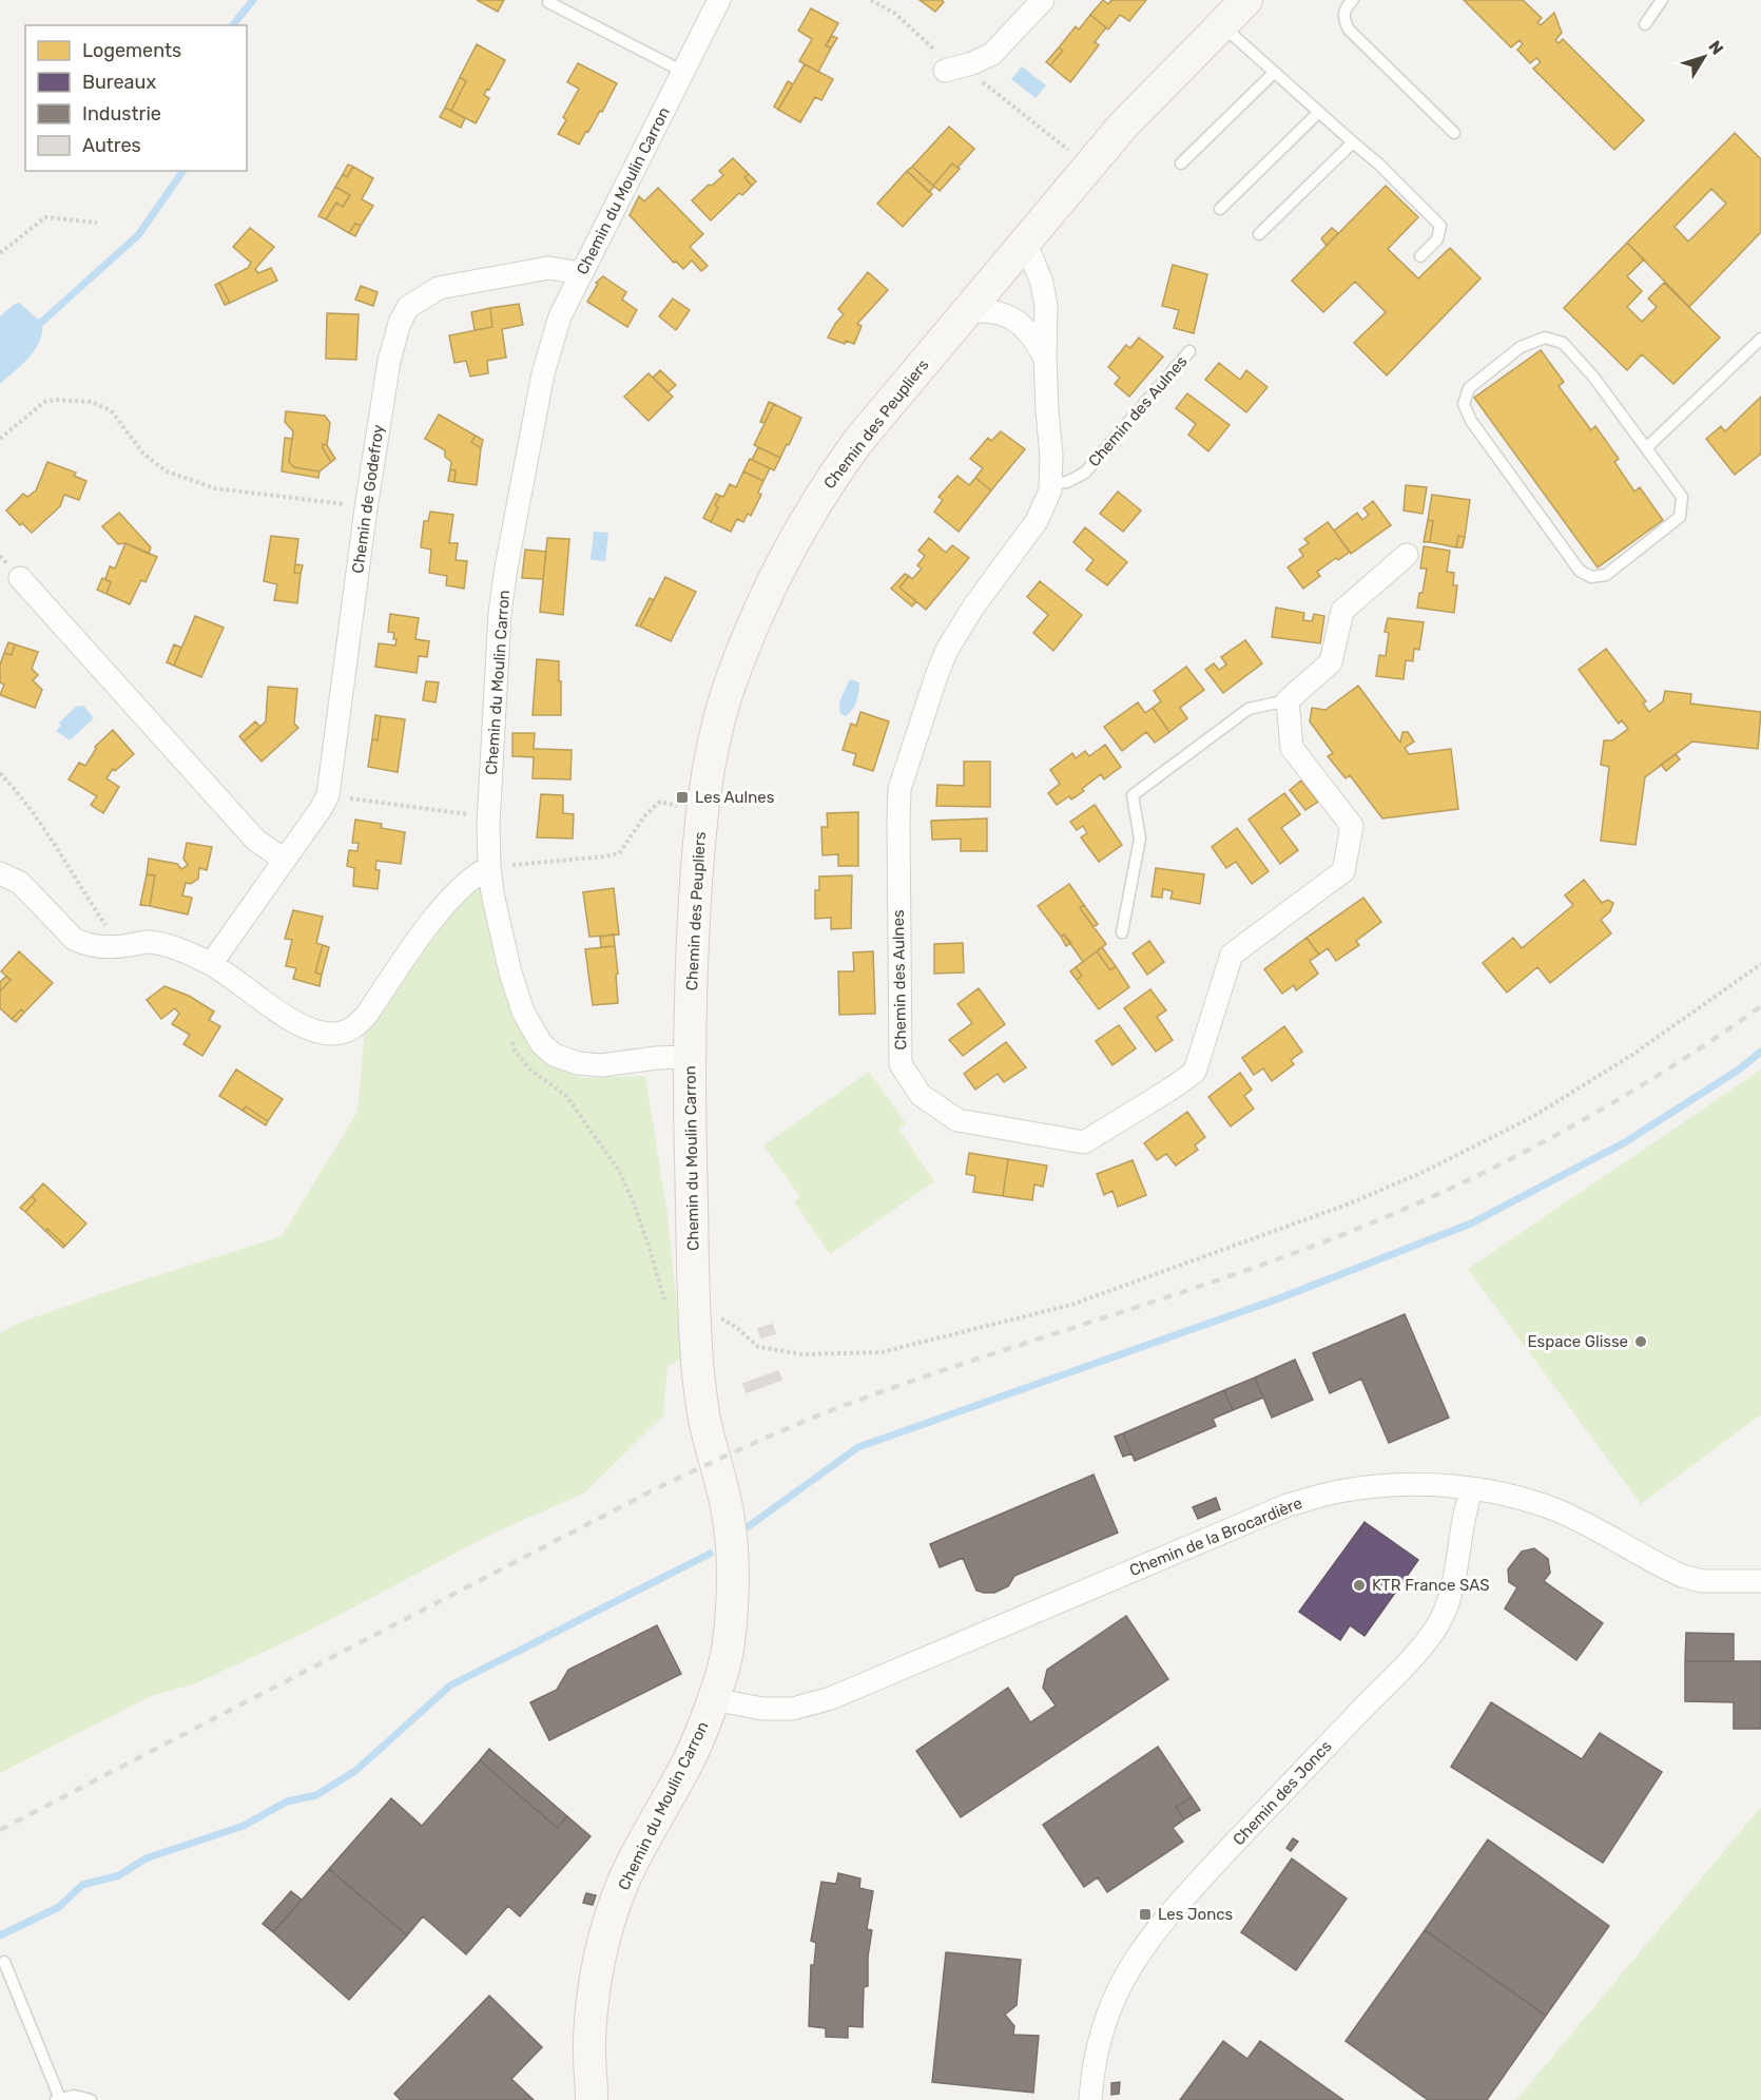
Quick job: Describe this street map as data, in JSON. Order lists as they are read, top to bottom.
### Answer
{
  "streets": {
    "street": [
      "Chemin du Moulin Carron",
      "Chemin des Aulnes",
      "Chemin des Peupliers",
      "Chemin de Godefroy",
      "Chemin de la Brocardière",
      "Chemin des Joncs"
    ]
  },
  "crossings": [
    ["Chemin du Moulin Carron", "Chemin des Peupliers"],
    ["Chemin du Moulin Carron", "Chemin de Godefroy"],
    ["Chemin du Moulin Carron", "Chemin de la Brocardière"],
    ["Chemin des Aulnes", "Chemin des Peupliers"],
    ["Chemin de la Brocardière", "Chemin des Joncs"]
  ],
  "places": {
    "transit": ["Les Aulnes", "Les Joncs"],
    "other": ["Espace Glisse", "KTR France SAS"]
  },
  "legend": [
    "Logements",
    "Bureaux",
    "Industrie",
    "Autres"
  ],
  "north": "top right"
}
